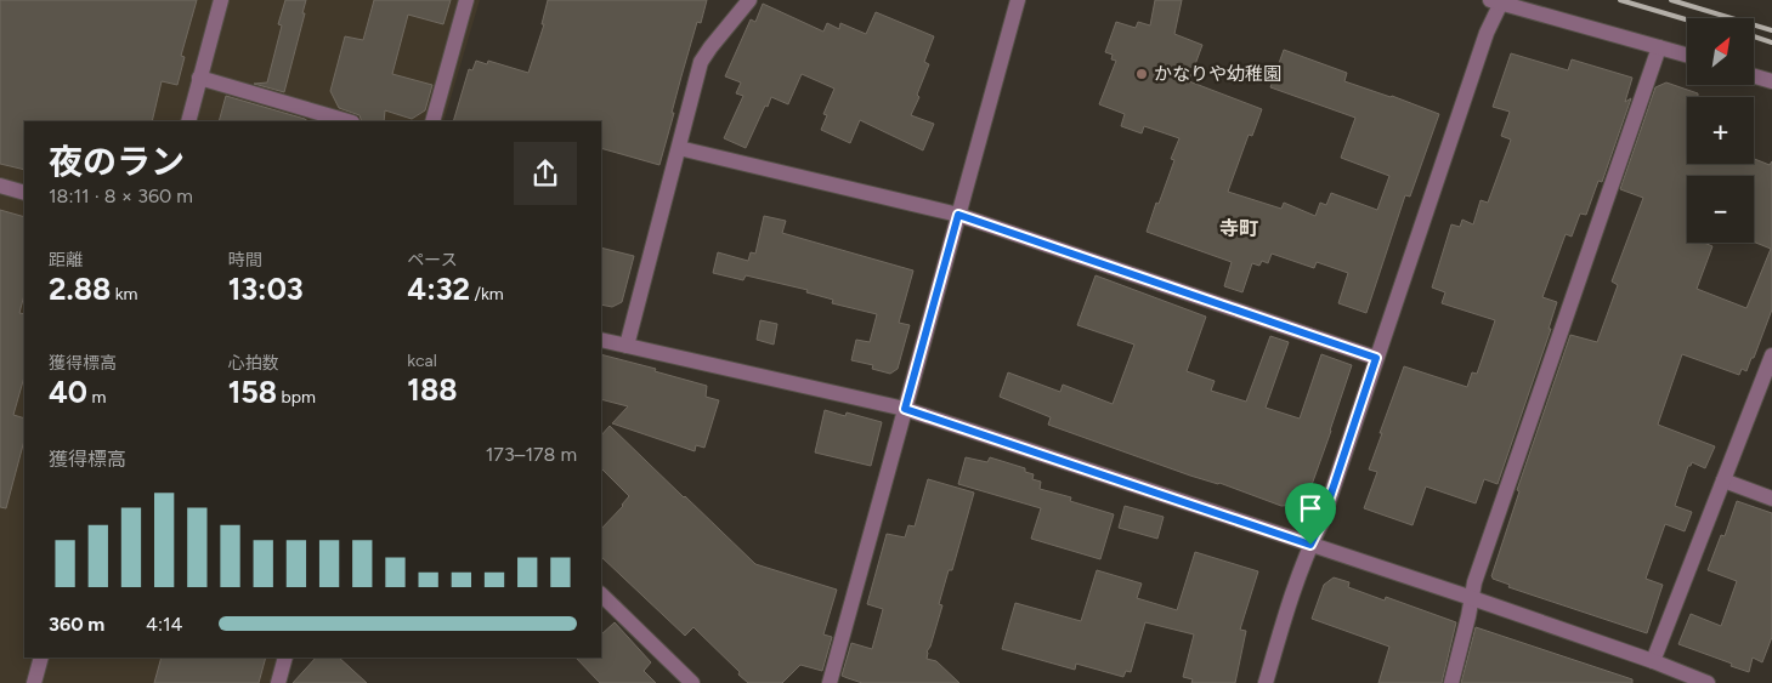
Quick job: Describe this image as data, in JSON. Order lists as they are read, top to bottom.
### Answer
{
  "districts": ["寺町"],
  "places": ["かなりや幼稚園"],
  "north": "top right",
  "page": {
    "map_buttons": ["+", "−"],
    "heading": ["夜のラン", "18:11 · 8 × 360 m"],
    "stats": [
      ["距離", "2.88 km"],
      ["時間", "13:03"],
      ["ペース", "4:32 /km"],
      ["獲得標高", "40 m"],
      ["心拍数", "158 bpm"],
      ["kcal", "188"]
    ],
    "chart": ["獲得標高", "173–178 m"],
    "list": [
      {
        "name": "360 m",
        "note": "4:14"
      }
    ]
  }
}
